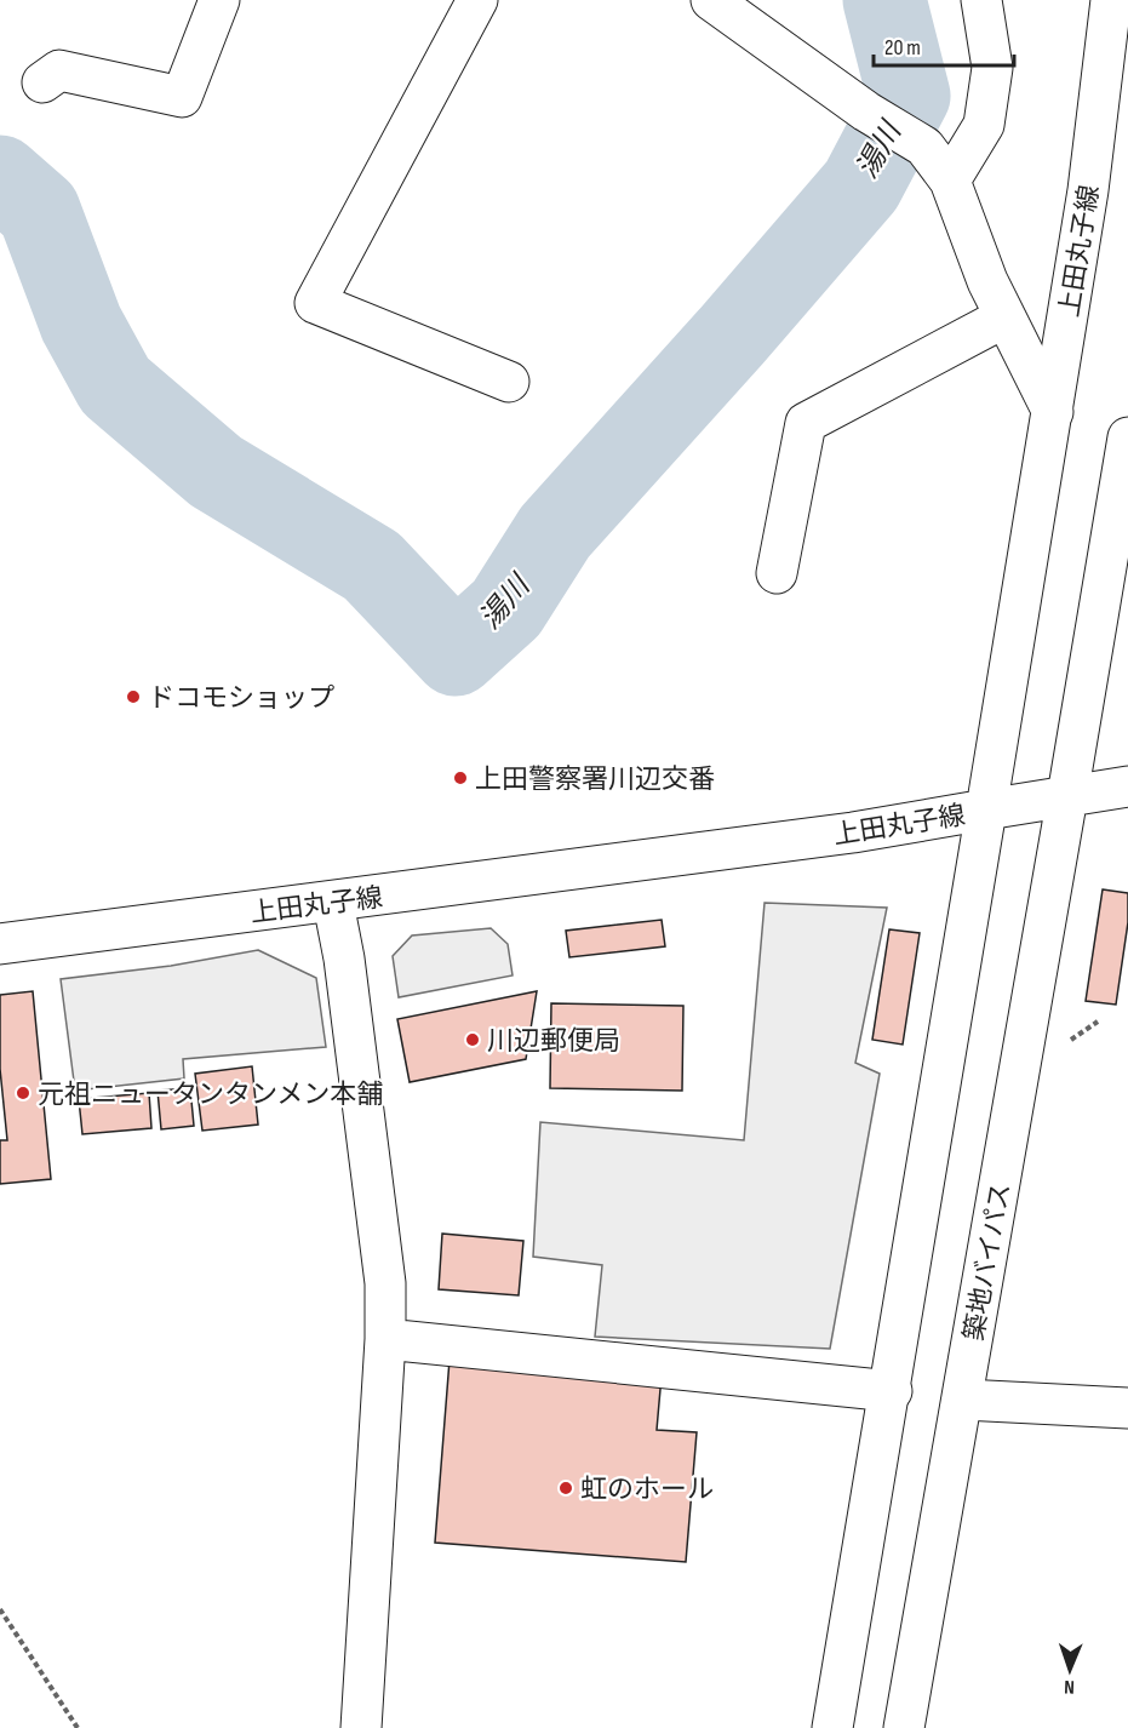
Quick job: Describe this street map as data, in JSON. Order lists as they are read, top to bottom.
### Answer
{
  "streets": {
    "main road": ["上田丸子線", "築地バイパス"]
  },
  "water": ["湯川"],
  "places": [
    "ドコモショップ",
    "上田警察署川辺交番",
    "川辺郵便局",
    "元祖ニュータンタンメン本舗",
    "虹のホール"
  ],
  "scale_bar": "20 m",
  "north": "bottom"
}
